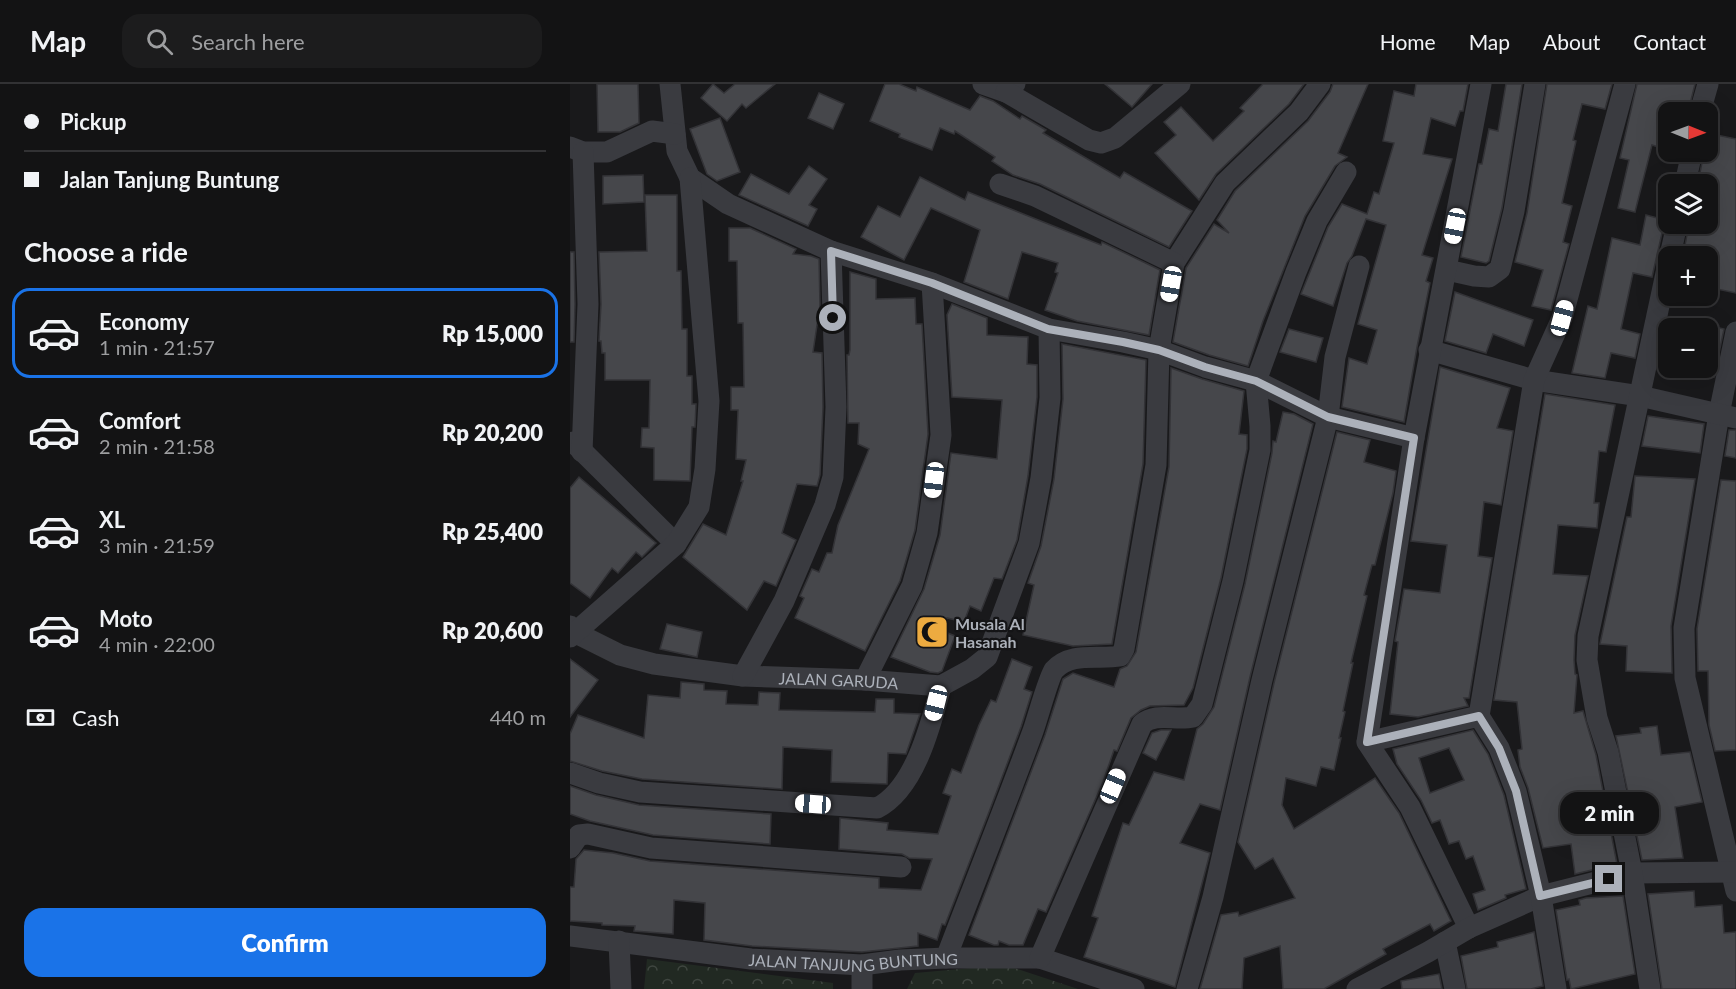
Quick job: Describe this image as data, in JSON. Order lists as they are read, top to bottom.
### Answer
{
  "streets": {
    "street": ["JALAN GARUDA", "JALAN TANJUNG BUNTUNG"]
  },
  "places": {
    "mosque": ["Musala Al Hasanah"]
  },
  "north": "right",
  "page": {
    "header": "Map",
    "search": "Search here",
    "nav": [
      "Home",
      "Map",
      "About",
      "Contact"
    ],
    "banner": ["Pickup", "Jalan Tanjung Buntung"],
    "map_buttons": ["+", "−"],
    "heading": "Choose a ride",
    "list": [
      {
        "name": "Economy",
        "note": "1 min · 21:57",
        "value": "Rp 15,000"
      },
      {
        "name": "Comfort",
        "note": "2 min · 21:58",
        "value": "Rp 20,200"
      },
      {
        "name": "XL",
        "note": "3 min · 21:59",
        "value": "Rp 25,400"
      },
      {
        "name": "Moto",
        "note": "4 min · 22:00",
        "value": "Rp 20,600"
      }
    ],
    "pay": ["Cash", "440 m"],
    "bubble": "2 min",
    "buttons": "Confirm"
  }
}
